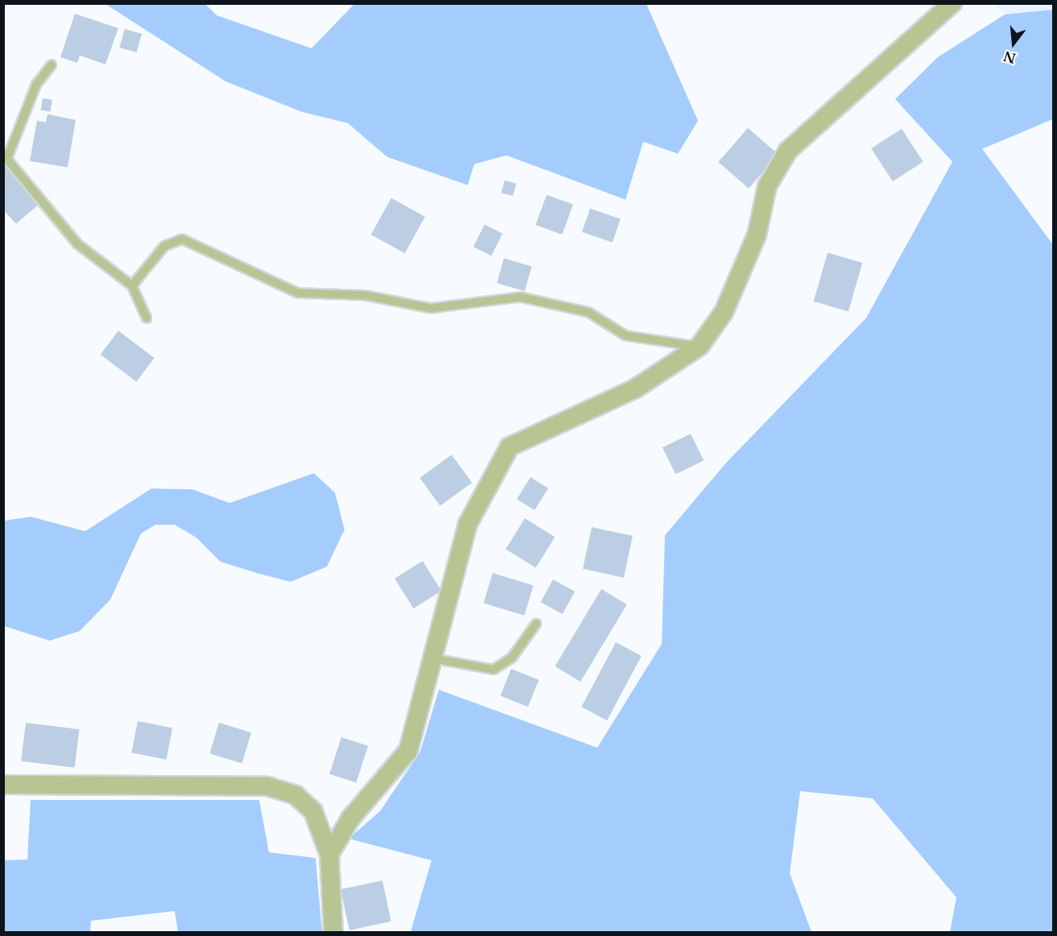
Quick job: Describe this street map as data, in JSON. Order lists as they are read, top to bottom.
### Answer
{
  "north": "bottom"
}
